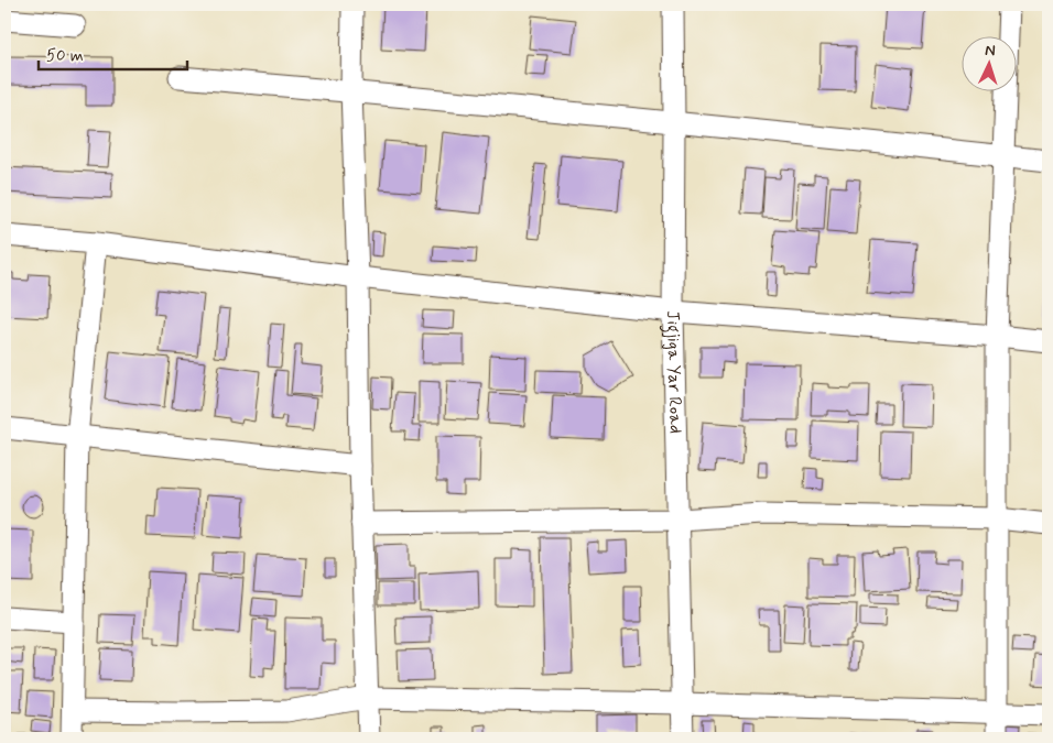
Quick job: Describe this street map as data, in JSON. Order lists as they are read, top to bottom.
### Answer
{
  "streets": {
    "street": ["Jigjiga Yar Road"]
  },
  "scale_bar": "50 m",
  "north": "top"
}
